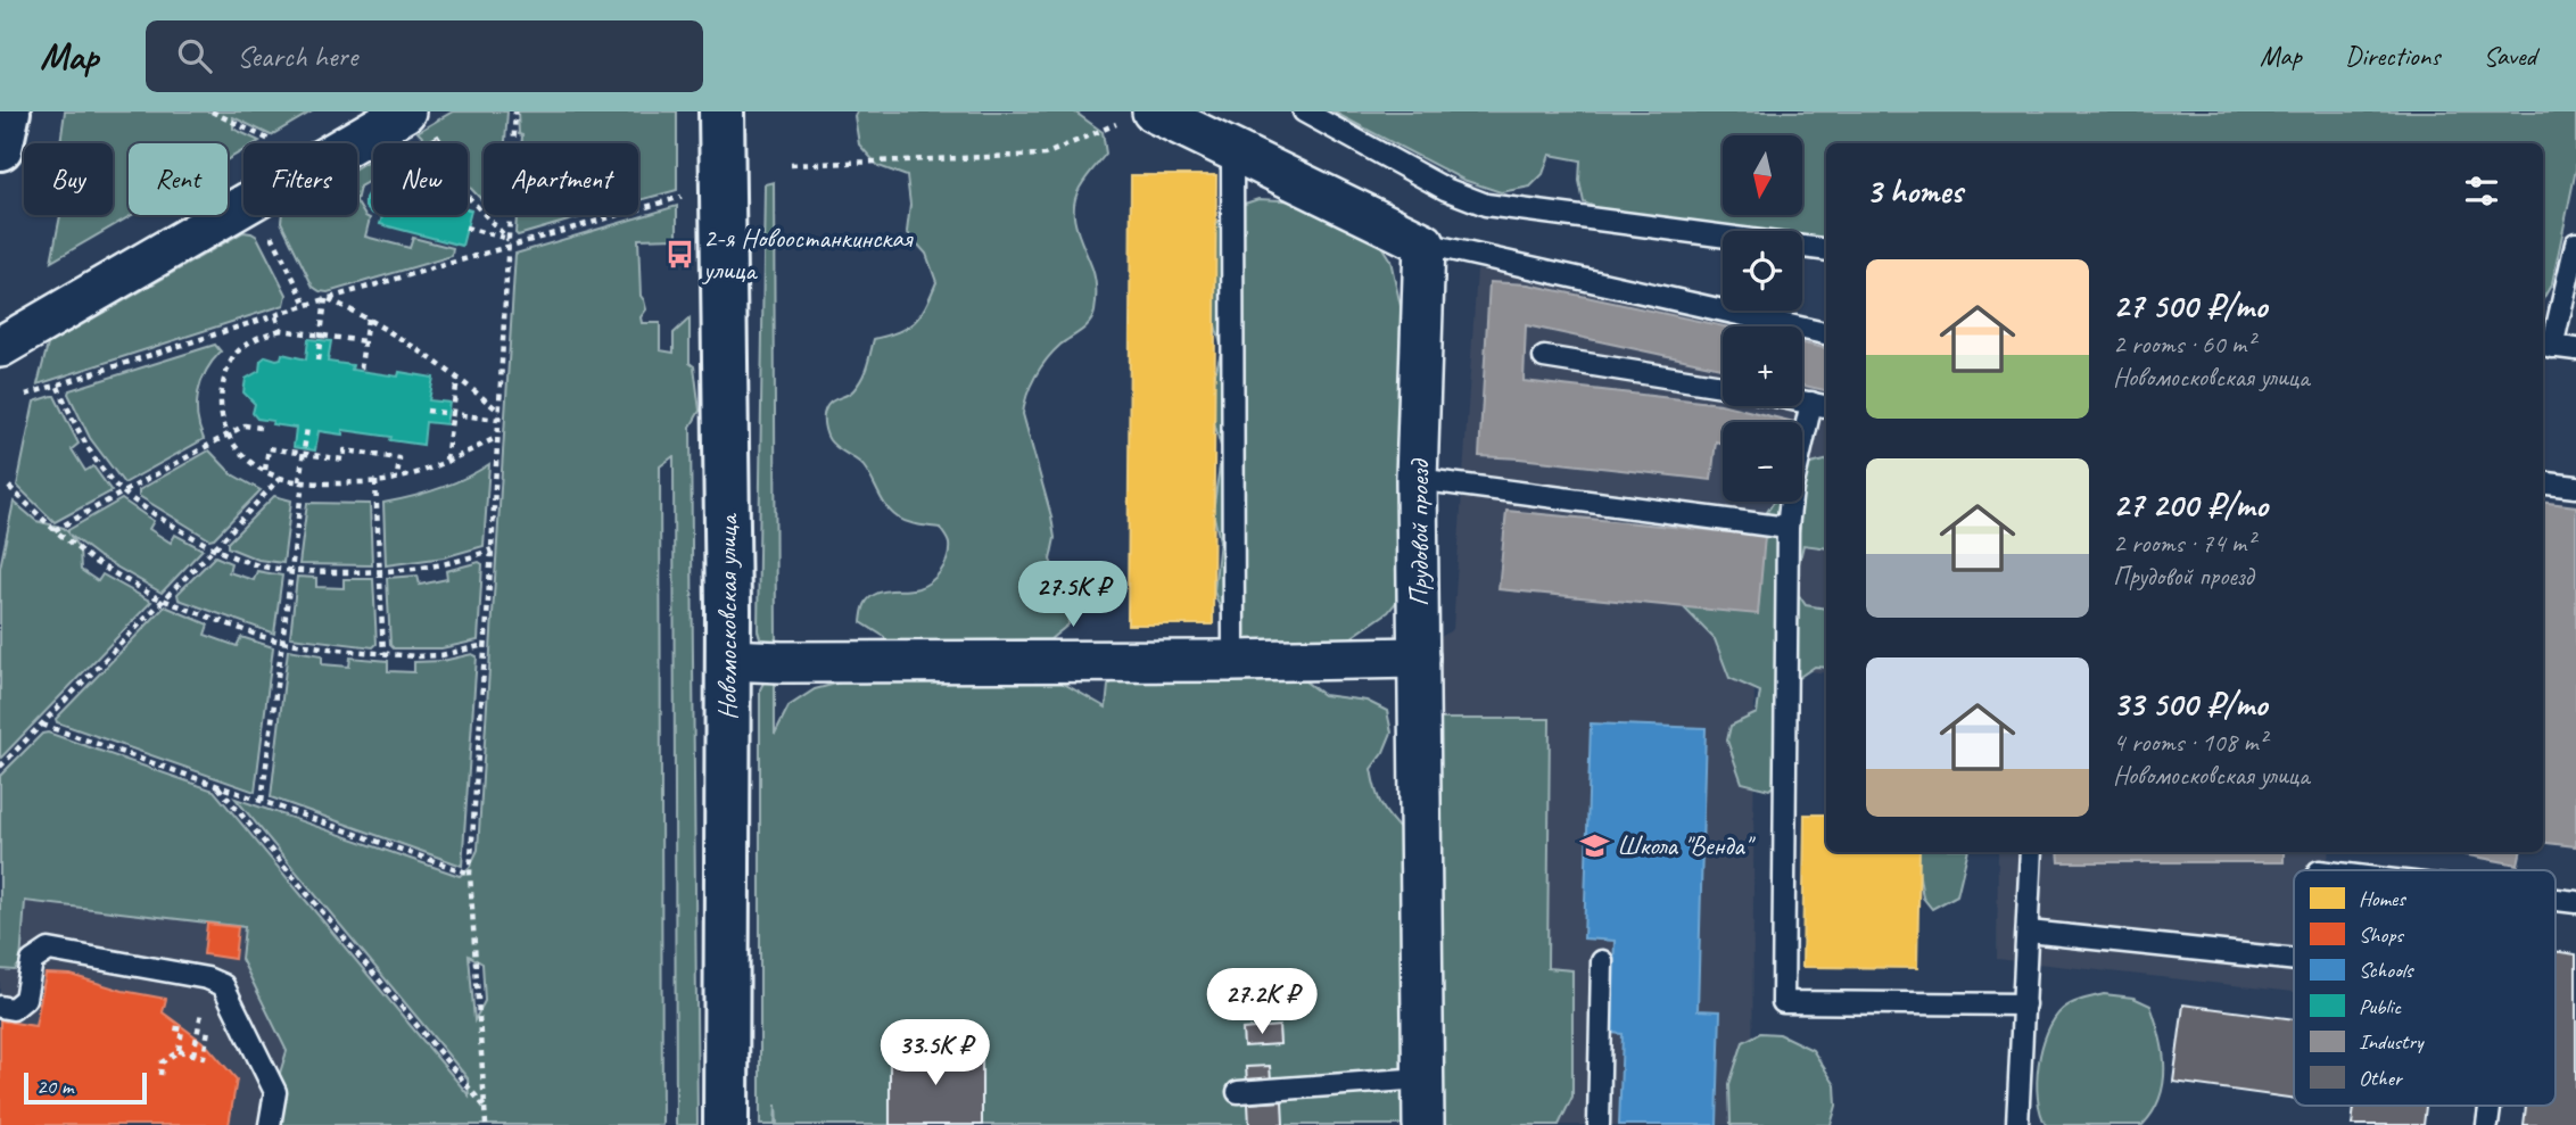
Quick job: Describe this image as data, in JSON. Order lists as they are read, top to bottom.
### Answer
{
  "streets": {
    "main road": ["Новомосковская улица"],
    "street": ["Прудовой проезд"]
  },
  "places": {
    "bus stop": ["2-я Новоостанкинская улица"],
    "school or university": ["Школа \"Венда\""]
  },
  "legend": [
    "Homes",
    "Shops",
    "Schools",
    "Public",
    "Industry",
    "Other"
  ],
  "scale_bar": "20 m",
  "north": "bottom",
  "page": {
    "header": "Map",
    "search": "Search here",
    "nav": ["Map", "Directions", "Saved"],
    "map_buttons": ["+", "−"],
    "chip": [
      "Buy",
      "Rent",
      "Filters",
      "New",
      "Apartment"
    ],
    "heading": "3 homes",
    "list": [
      {
        "name": "27 500 ₽/mo",
        "note": "2 rooms · 60 m² · Новомосковская улица"
      },
      {
        "name": "27 200 ₽/mo",
        "note": "2 rooms · 74 m² · Прудовой проезд"
      },
      {
        "name": "33 500 ₽/mo",
        "note": "4 rooms · 108 m² · Новомосковская улица"
      }
    ],
    "price": ["27.5K ₽", "27.2K ₽", "33.5K ₽"],
    "scale": "20 m"
  }
}
